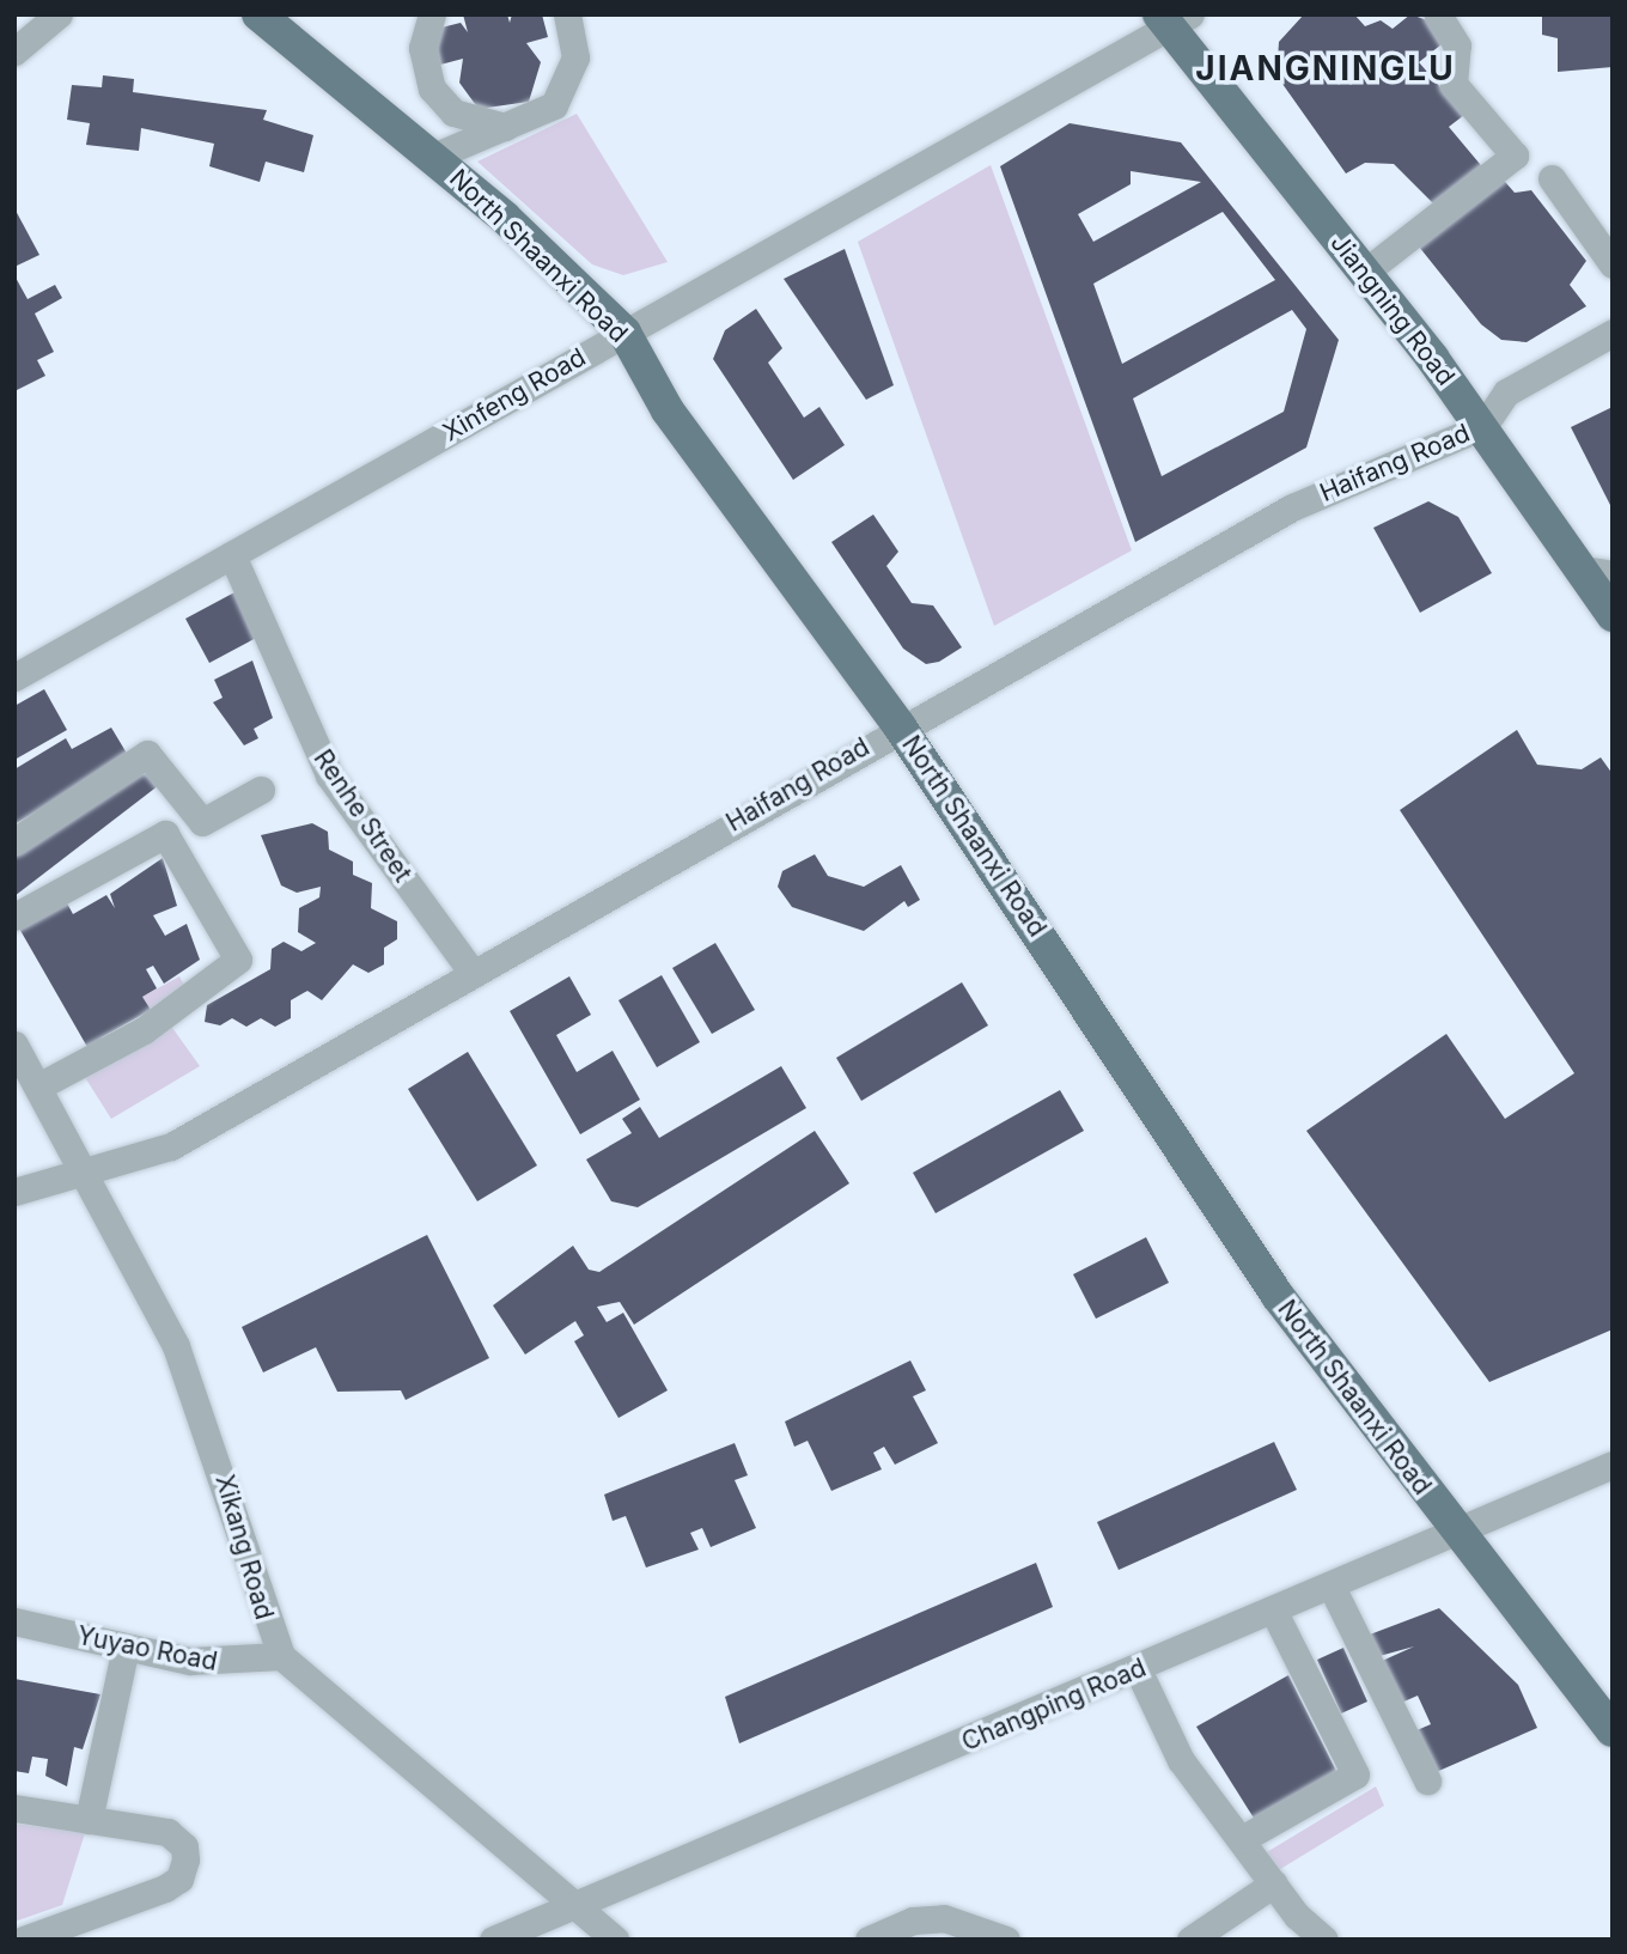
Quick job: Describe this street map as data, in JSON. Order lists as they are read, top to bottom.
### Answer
{
  "streets": {
    "main road": ["North Shaanxi Road", "Jiangning Road"],
    "street": [
      "Xinfeng Road",
      "Haifang Road",
      "Renhe Street",
      "Xikang Road",
      "Yuyao Road",
      "Changping Road"
    ]
  },
  "crossings": [
    ["North Shaanxi Road", "Xinfeng Road"],
    ["North Shaanxi Road", "Haifang Road"],
    ["North Shaanxi Road", "Changping Road"],
    ["Jiangning Road", "Xinfeng Road"],
    ["Jiangning Road", "Haifang Road"],
    ["Xinfeng Road", "Renhe Street"],
    ["Haifang Road", "Renhe Street"],
    ["Haifang Road", "Xikang Road"],
    ["Xikang Road", "Yuyao Road"]
  ],
  "districts": ["JIANGNINGLU"]
}
